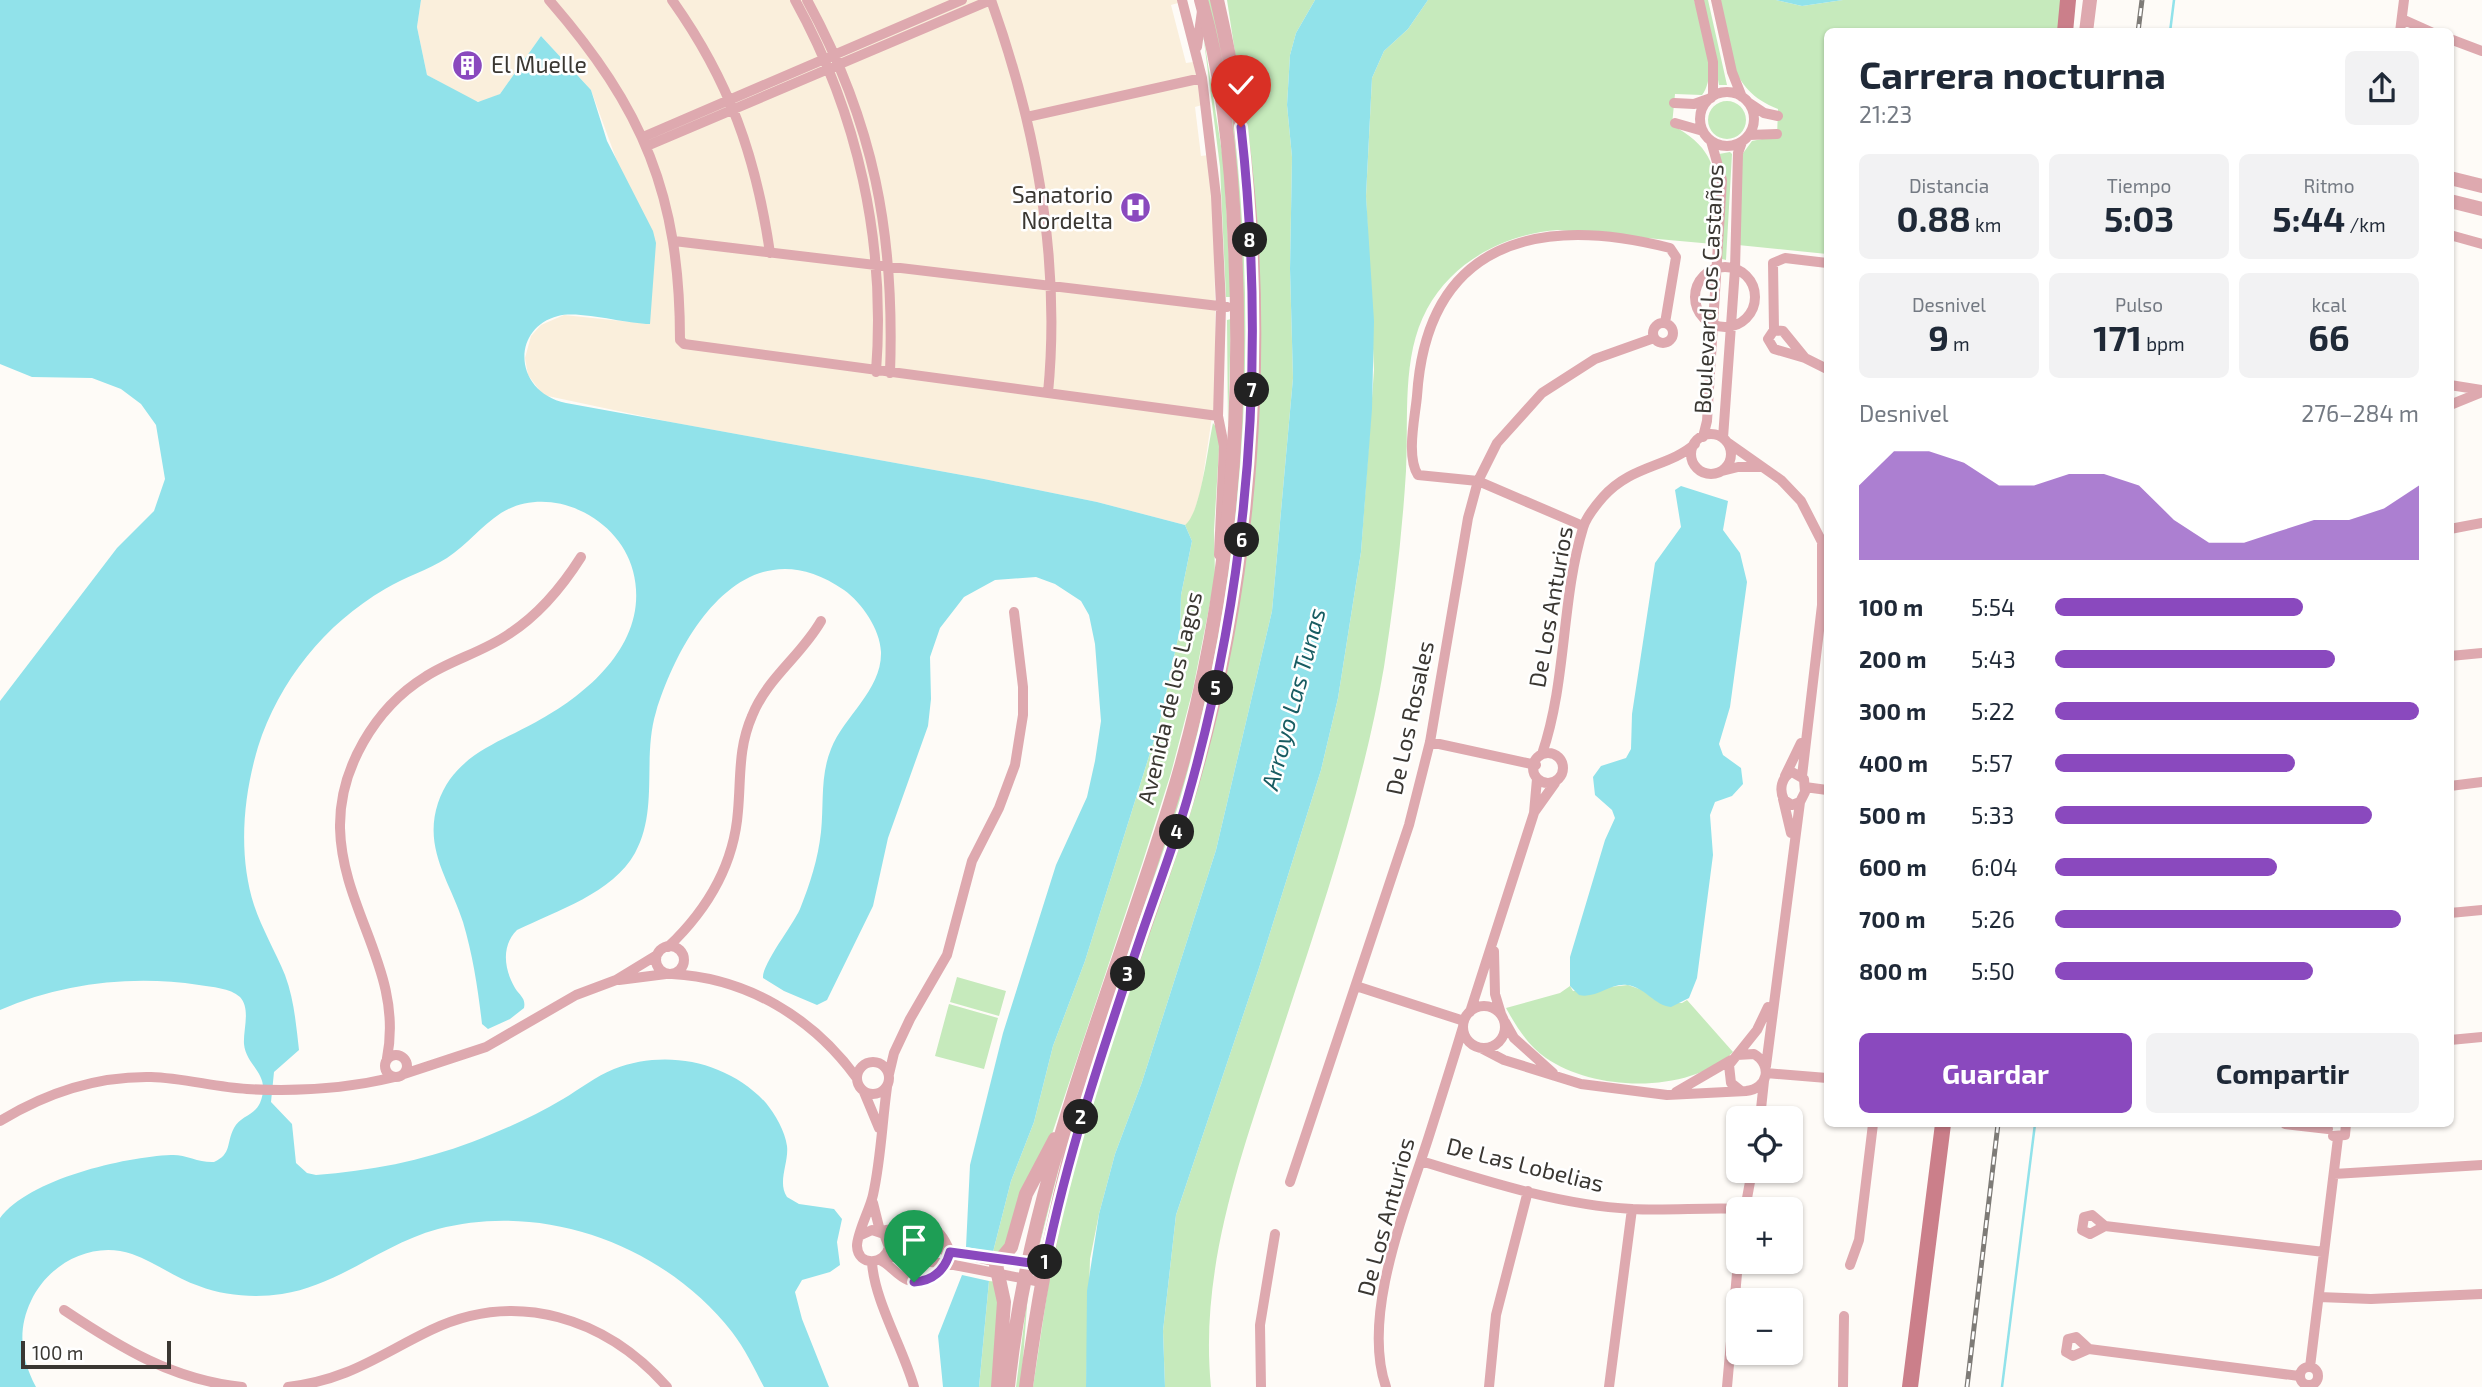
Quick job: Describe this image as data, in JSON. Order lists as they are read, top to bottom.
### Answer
{
  "streets": {
    "street": [
      "Boulevard Los Castaños",
      "De Los Anturios",
      "Avenida de los Lagos",
      "De Los Rosales",
      "De Las Lobelias"
    ]
  },
  "crossings": [
    ["Boulevard Los Castaños", "De Los Anturios"],
    ["De Los Anturios", "De Las Lobelias"]
  ],
  "water": ["Arroyo Las Tunas"],
  "places": {
    "building": ["El Muelle"],
    "hospital": ["Sanatorio Nordelta"]
  },
  "scale_bar": "100 m",
  "page": {
    "heading": ["Carrera nocturna", "21:23"],
    "stats": [
      ["Distancia", "0.88 km"],
      ["Tiempo", "5:03"],
      ["Ritmo", "5:44 /km"],
      ["Desnivel", "9 m"],
      ["Pulso", "171 bpm"],
      ["kcal", "66"]
    ],
    "pins": [
      "8",
      "7",
      "6",
      "5",
      "4",
      "3",
      "2",
      "1"
    ],
    "chart": ["Desnivel", "276–284 m"],
    "list": [
      {
        "name": "100 m",
        "note": "5:54"
      },
      {
        "name": "200 m",
        "note": "5:43"
      },
      {
        "name": "300 m",
        "note": "5:22"
      },
      {
        "name": "400 m",
        "note": "5:57"
      },
      {
        "name": "500 m",
        "note": "5:33"
      },
      {
        "name": "600 m",
        "note": "6:04"
      },
      {
        "name": "700 m",
        "note": "5:26"
      },
      {
        "name": "800 m",
        "note": "5:50"
      }
    ],
    "buttons": ["Guardar", "Compartir"],
    "map_buttons": ["+", "−"],
    "scale": "100 m"
  }
}
